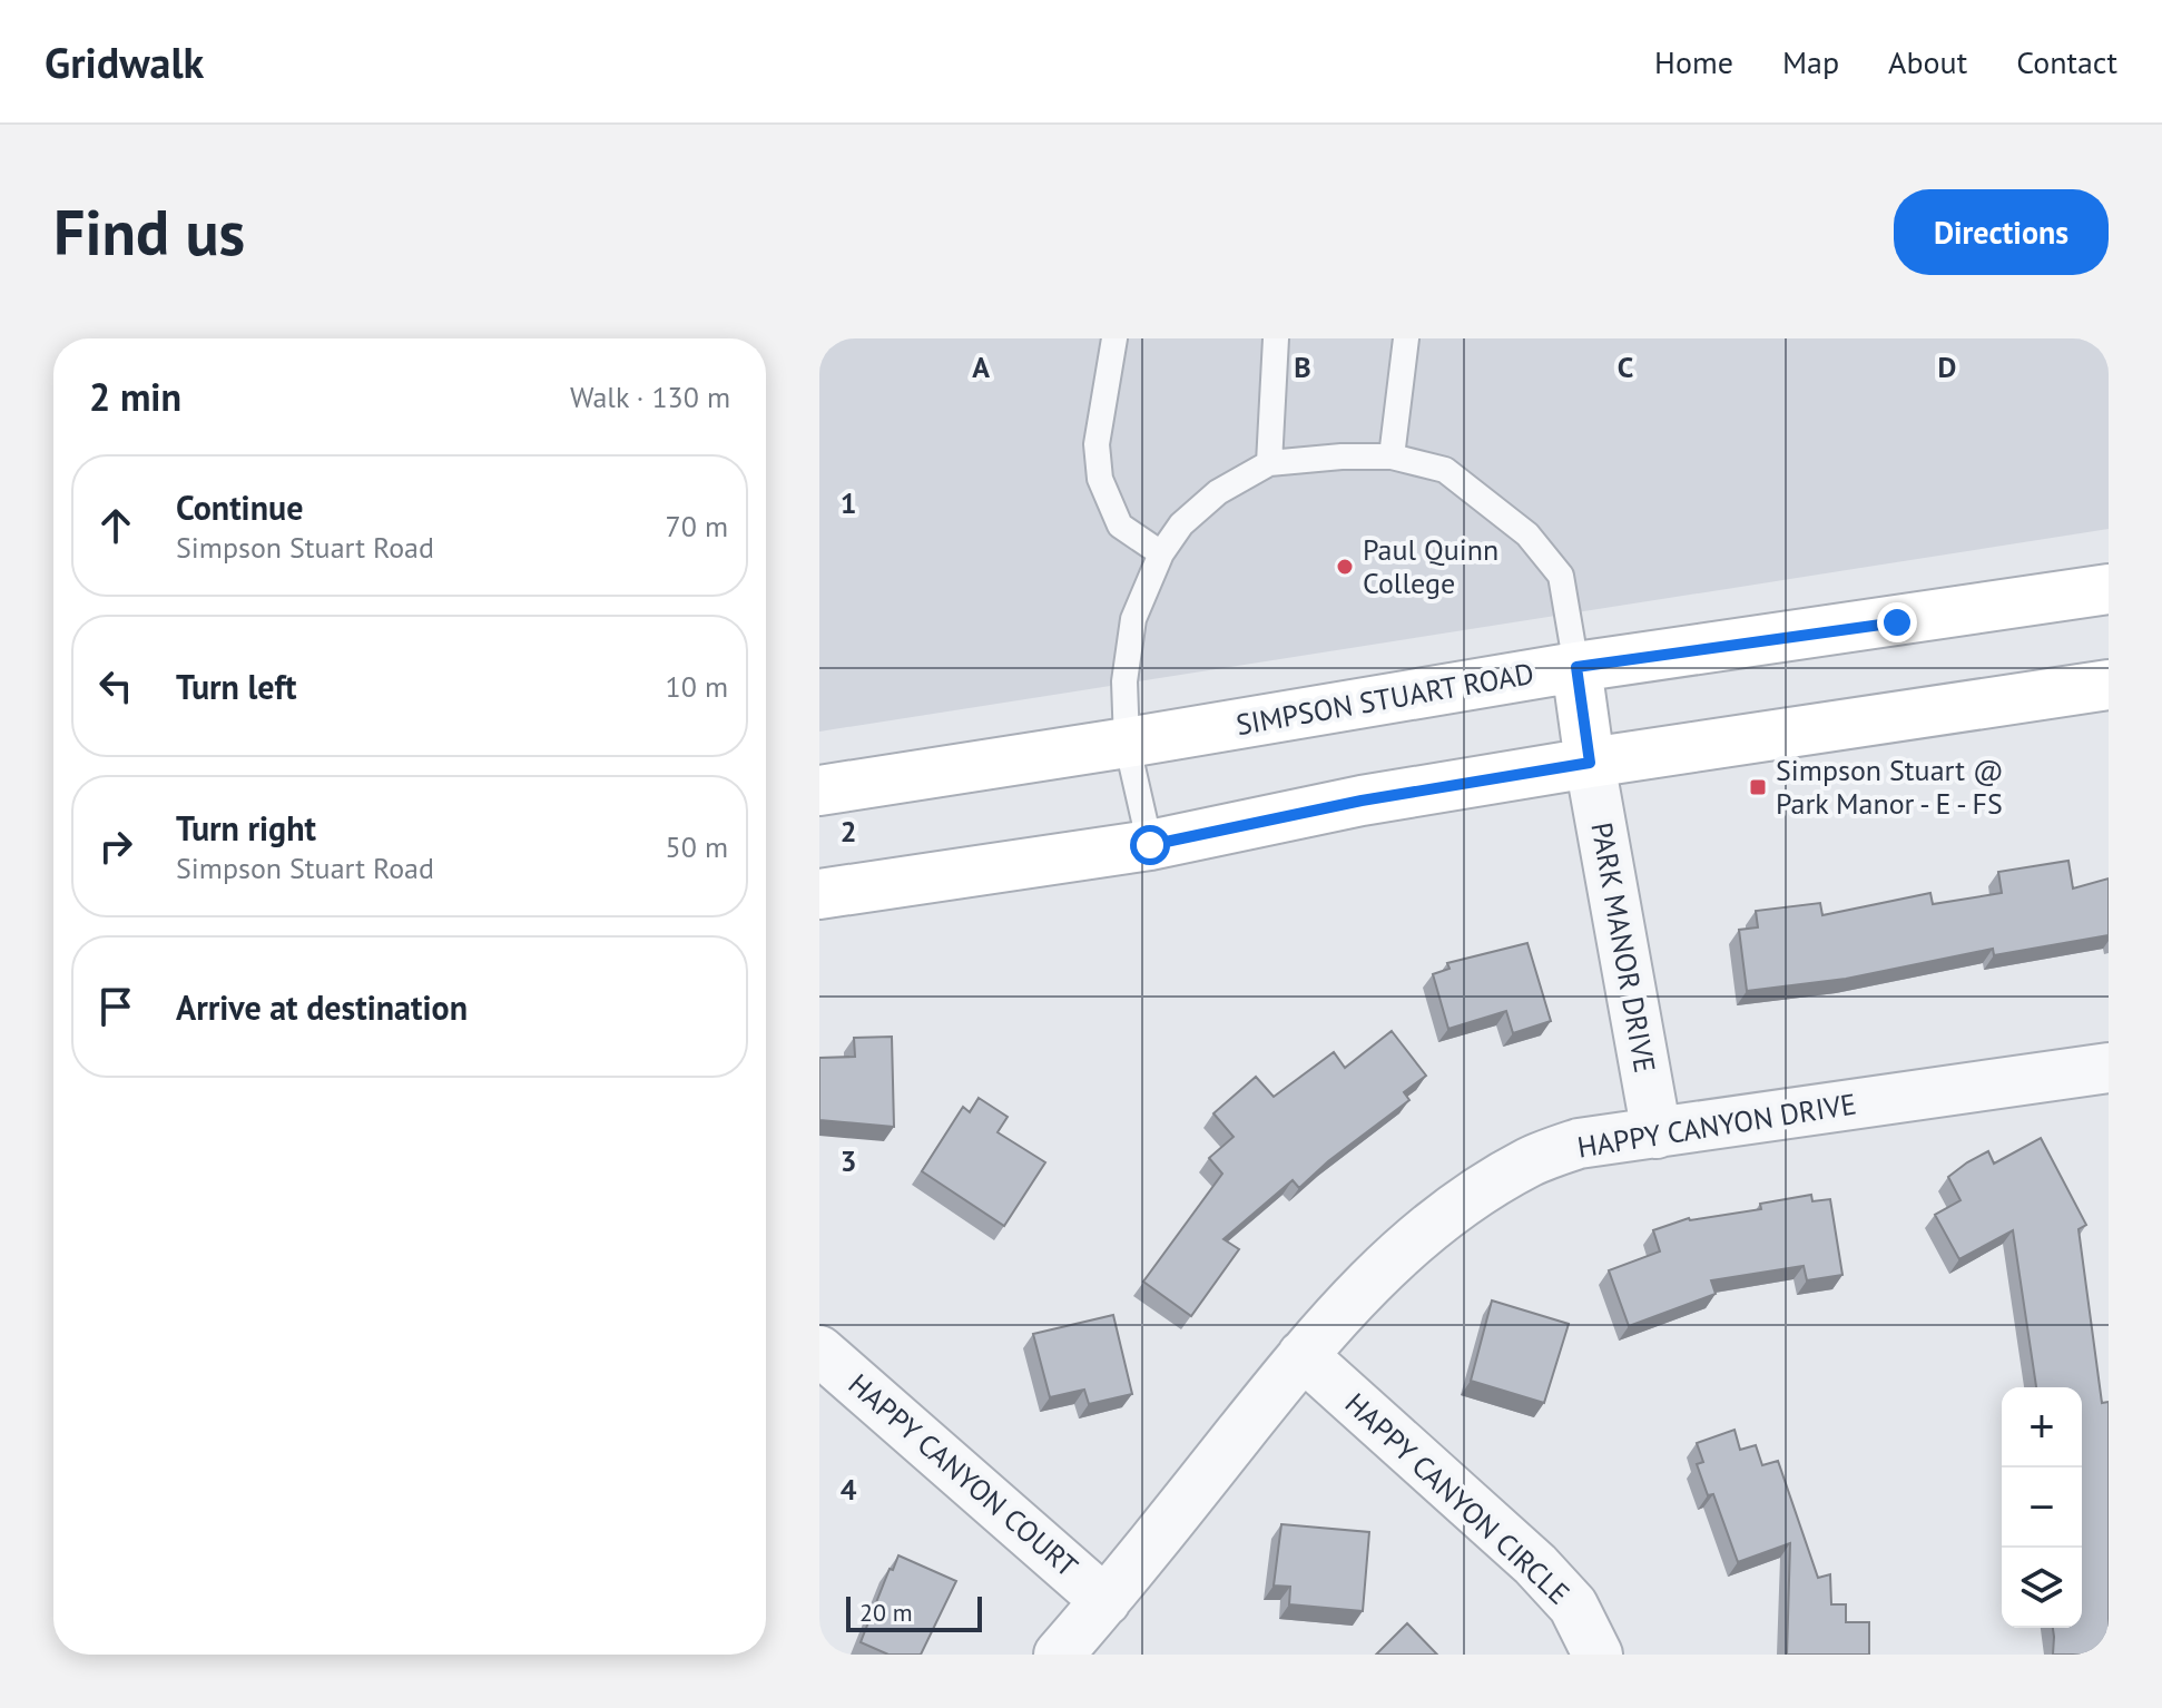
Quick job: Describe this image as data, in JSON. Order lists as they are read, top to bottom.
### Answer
{
  "streets": {
    "main road": ["SIMPSON STUART ROAD"],
    "street": [
      "PARK MANOR DRIVE",
      "HAPPY CANYON DRIVE",
      "HAPPY CANYON COURT",
      "HAPPY CANYON CIRCLE"
    ]
  },
  "crossings": [
    ["PARK MANOR DRIVE", "HAPPY CANYON DRIVE"],
    ["HAPPY CANYON DRIVE", "HAPPY CANYON COURT"],
    ["HAPPY CANYON DRIVE", "HAPPY CANYON CIRCLE"]
  ],
  "places": {
    "other": ["Paul Quinn College"],
    "transit": ["Simpson Stuart @ Park Manor - E - FS"]
  },
  "scale_bar": "20 m",
  "page": {
    "header": "Gridwalk",
    "nav": [
      "Home",
      "Map",
      "About",
      "Contact"
    ],
    "buttons": "Directions",
    "title": "Find us",
    "heading": ["2 min", "Walk · 130 m"],
    "list": [
      ["Continue", "Simpson Stuart Road", "70 m"],
      ["Turn left", "10 m"],
      ["Turn right", "Simpson Stuart Road", "50 m"],
      "Arrive at destination"
    ],
    "map_buttons": ["+", "−"],
    "scale": "20 m"
  },
  "grid": {
    "columns": [
      "A",
      "B",
      "C",
      "D"
    ],
    "rows": [
      "1",
      "2",
      "3",
      "4"
    ]
  }
}
